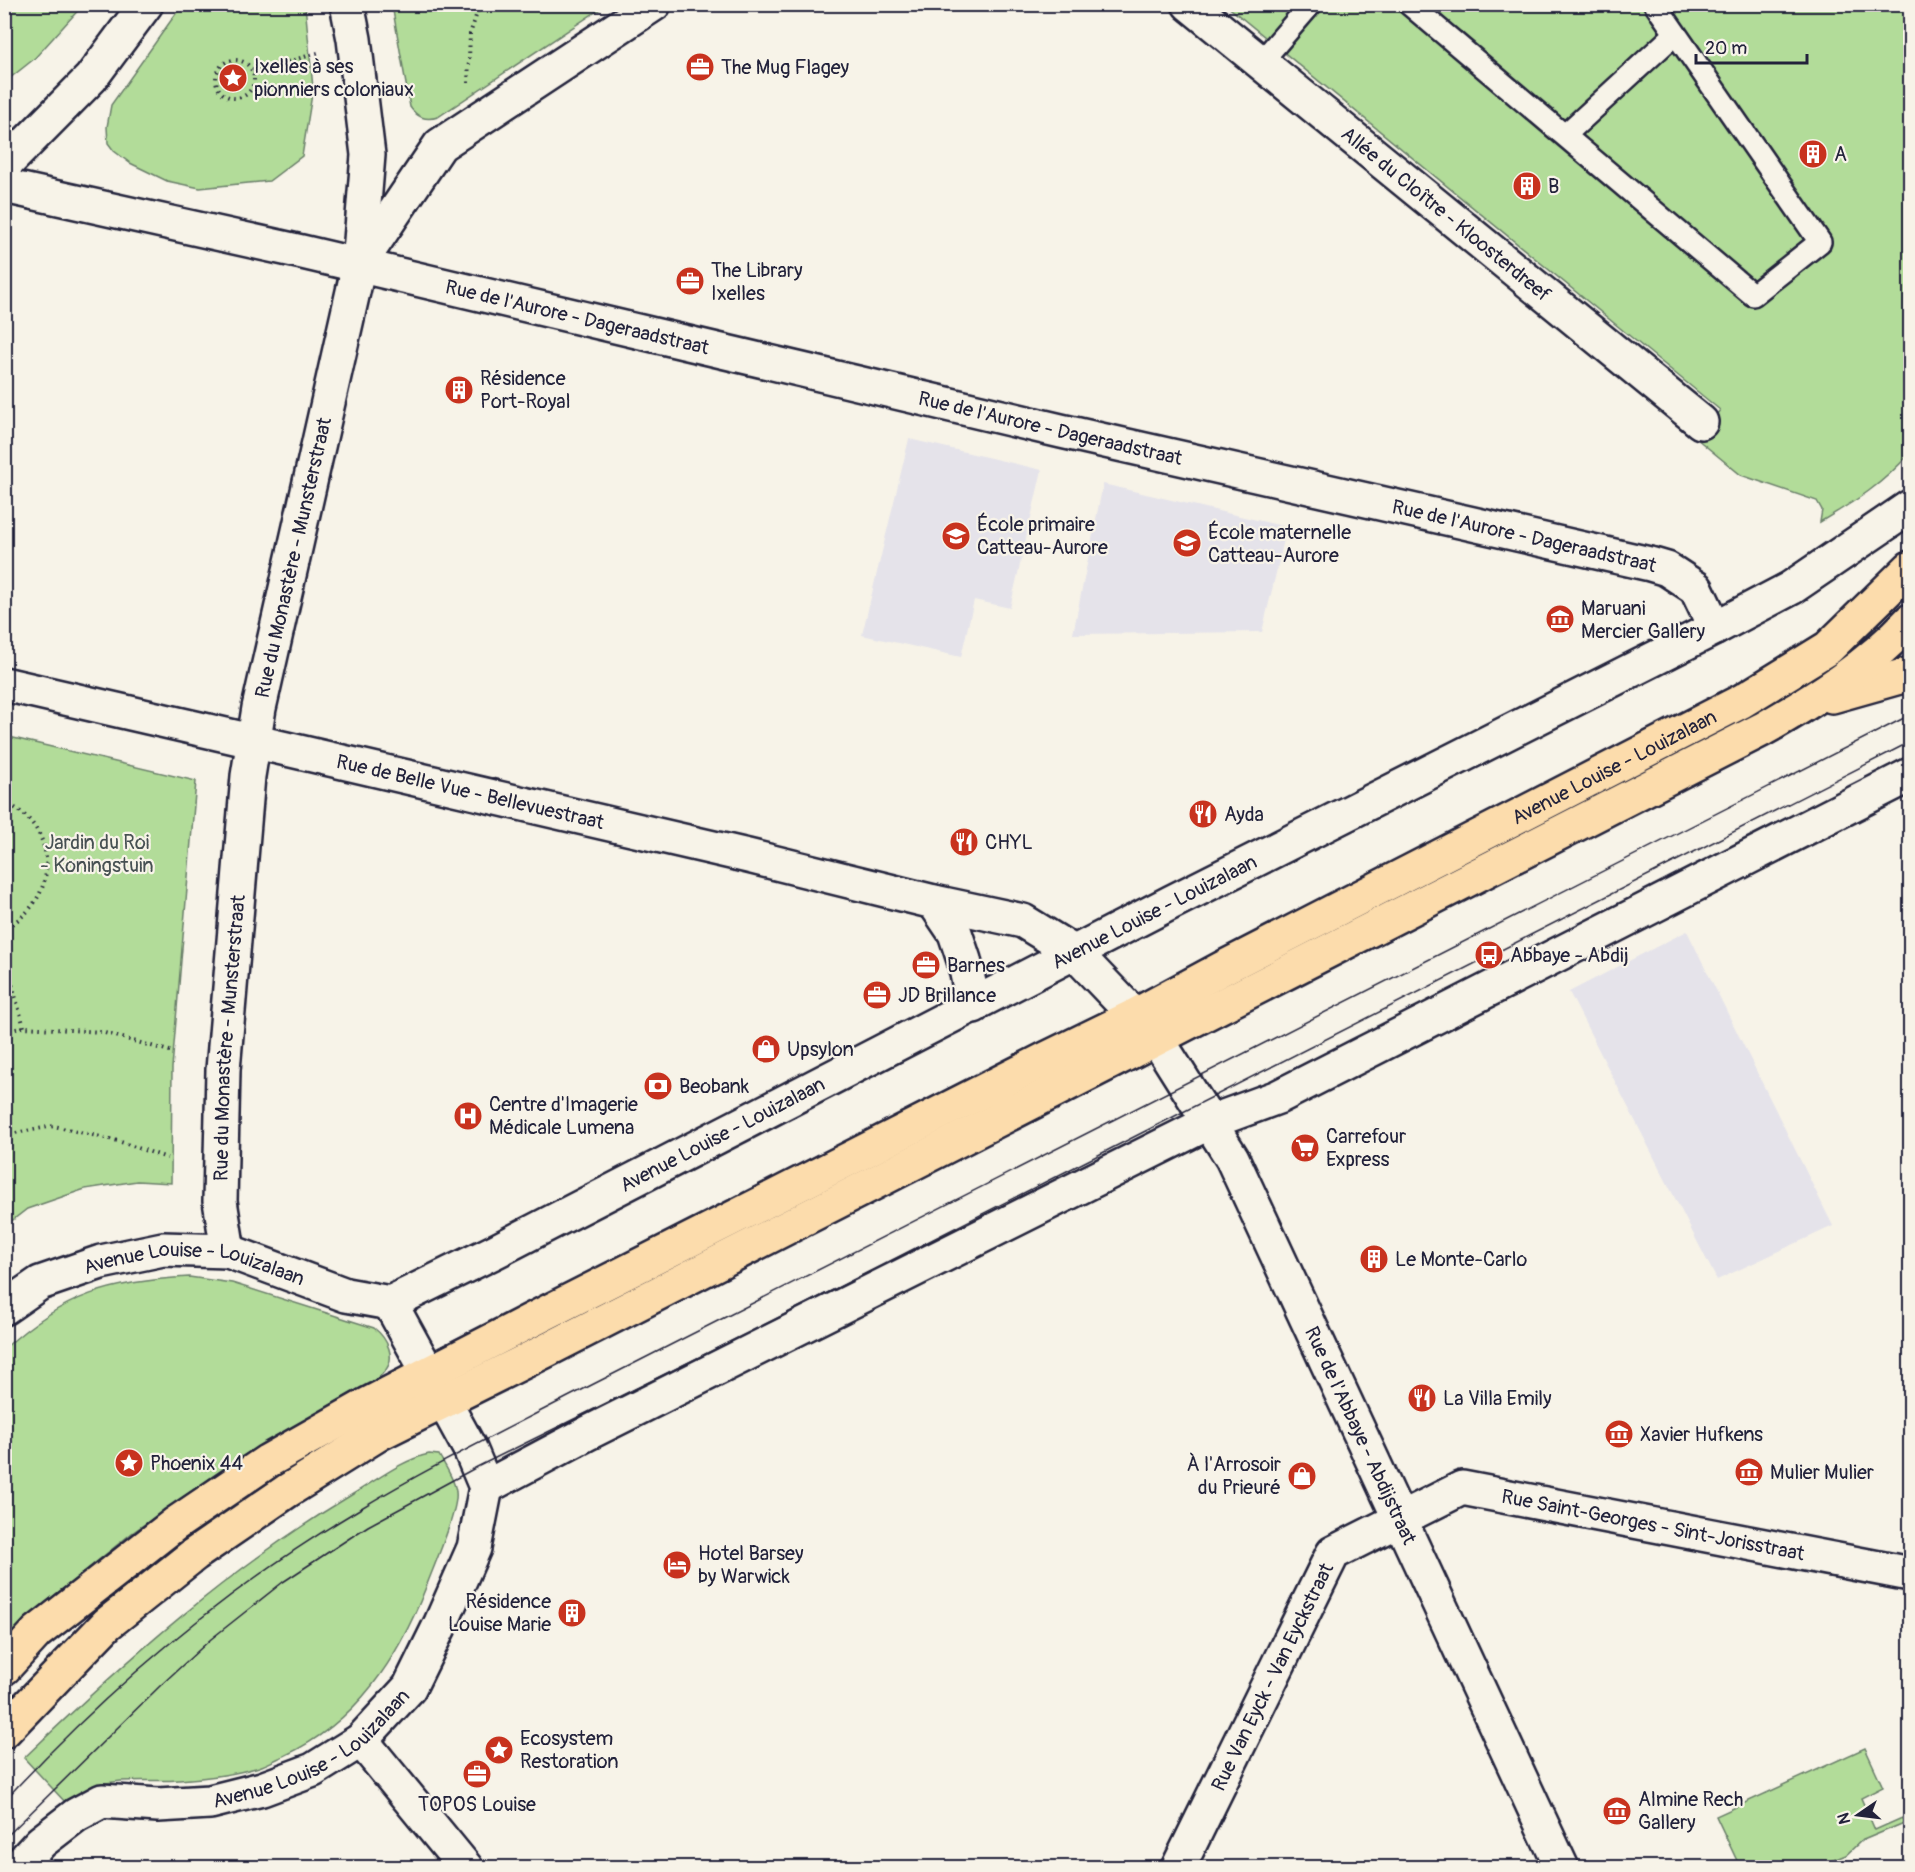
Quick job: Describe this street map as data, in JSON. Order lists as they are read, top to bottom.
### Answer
{
  "streets": {
    "highway": ["Avenue Louise - Louizalaan"],
    "street": [
      "Allée du Cloître - Kloosterdreef",
      "Rue de l'Aurore - Dageraadstraat",
      "Rue du Monastère - Munsterstraat",
      "Rue de Belle Vue - Bellevuestraat",
      "Rue de l'Abbaye - Abdijstraat",
      "Rue Saint-Georges - Sint-Jorisstraat",
      "Rue Van Eyck - Van Eyckstraat"
    ]
  },
  "crossings": [
    ["Rue de l'Aurore - Dageraadstraat", "Rue du Monastère - Munsterstraat"],
    ["Rue de l'Aurore - Dageraadstraat", "Avenue Louise - Louizalaan"],
    ["Rue du Monastère - Munsterstraat", "Avenue Louise - Louizalaan"],
    ["Rue du Monastère - Munsterstraat", "Rue de Belle Vue - Bellevuestraat"],
    ["Avenue Louise - Louizalaan", "Rue de Belle Vue - Bellevuestraat"],
    ["Avenue Louise - Louizalaan", "Rue de l'Abbaye - Abdijstraat"],
    ["Rue de Belle Vue - Bellevuestraat", "Rue de l'Abbaye - Abdijstraat"],
    ["Rue de l'Abbaye - Abdijstraat", "Rue Saint-Georges - Sint-Jorisstraat"],
    ["Rue de l'Abbaye - Abdijstraat", "Rue Van Eyck - Van Eyckstraat"],
    ["Rue Saint-Georges - Sint-Jorisstraat", "Rue Van Eyck - Van Eyckstraat"]
  ],
  "parks": ["Jardin du Roi - Koningstuin"],
  "places": {
    "office": [
      "The Mug Flagey",
      "The Library Ixelles",
      "Barnes",
      "JD Brillance",
      "TOPOS Louise"
    ],
    "place": ["Ixelles à ses pionniers coloniaux", "Phoenix 44", "Ecosystem Restoration"],
    "building": [
      "A",
      "B",
      "Résidence Port-Royal",
      "Le Monte-Carlo",
      "Résidence Louise Marie"
    ],
    "school or university": ["École primaire Catteau-Aurore", "École maternelle Catteau-Aurore"],
    "museum": [
      "Maruani Mercier Gallery",
      "Xavier Hufkens",
      "Mulier Mulier",
      "Almine Rech Gallery"
    ],
    "restaurant": ["Ayda", "CHYL", "La Villa Emily"],
    "bus stop": ["Abbaye - Abdij"],
    "shop": ["Upsylon", "À l'Arrosoir du Prieuré"],
    "bank": ["Beobank"],
    "hospital": ["Centre d'Imagerie Médicale Lumena"],
    "supermarket": ["Carrefour Express"],
    "hotel": ["Hotel Barsey by Warwick"]
  },
  "scale_bar": "20 m",
  "north": "left"
}
